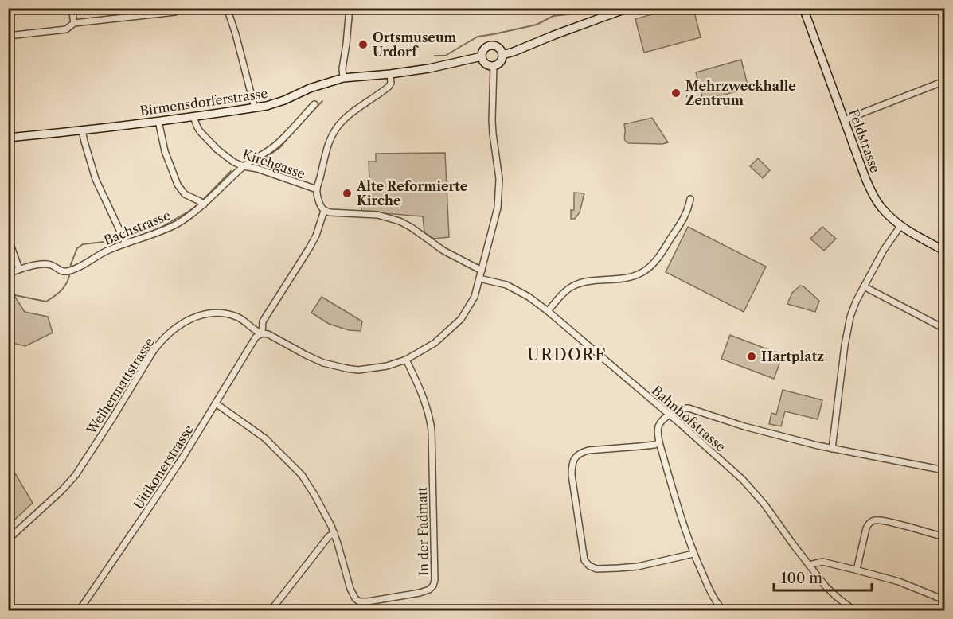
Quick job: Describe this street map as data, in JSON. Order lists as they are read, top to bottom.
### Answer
{
  "streets": {
    "main road": ["Birmensdorferstrasse", "Feldstrasse"],
    "street": [
      "Kirchgasse",
      "Bachstrasse",
      "Weihermattstrasse",
      "Bahnhofstrasse",
      "Uitikonerstrasse",
      "In der Fadmatt"
    ]
  },
  "crossings": [
    ["Birmensdorferstrasse", "Kirchgasse"],
    ["Kirchgasse", "Bachstrasse"],
    ["Weihermattstrasse", "Bahnhofstrasse"],
    ["Weihermattstrasse", "Uitikonerstrasse"],
    ["Weihermattstrasse", "In der Fadmatt"],
    ["Uitikonerstrasse", "In der Fadmatt"]
  ],
  "districts": ["URDORF"],
  "places": [
    "Ortsmuseum Urdorf",
    "Mehrzweckhalle Zentrum",
    "Alte Reformierte Kirche",
    "Hartplatz"
  ],
  "scale_bar": "100 m"
}
